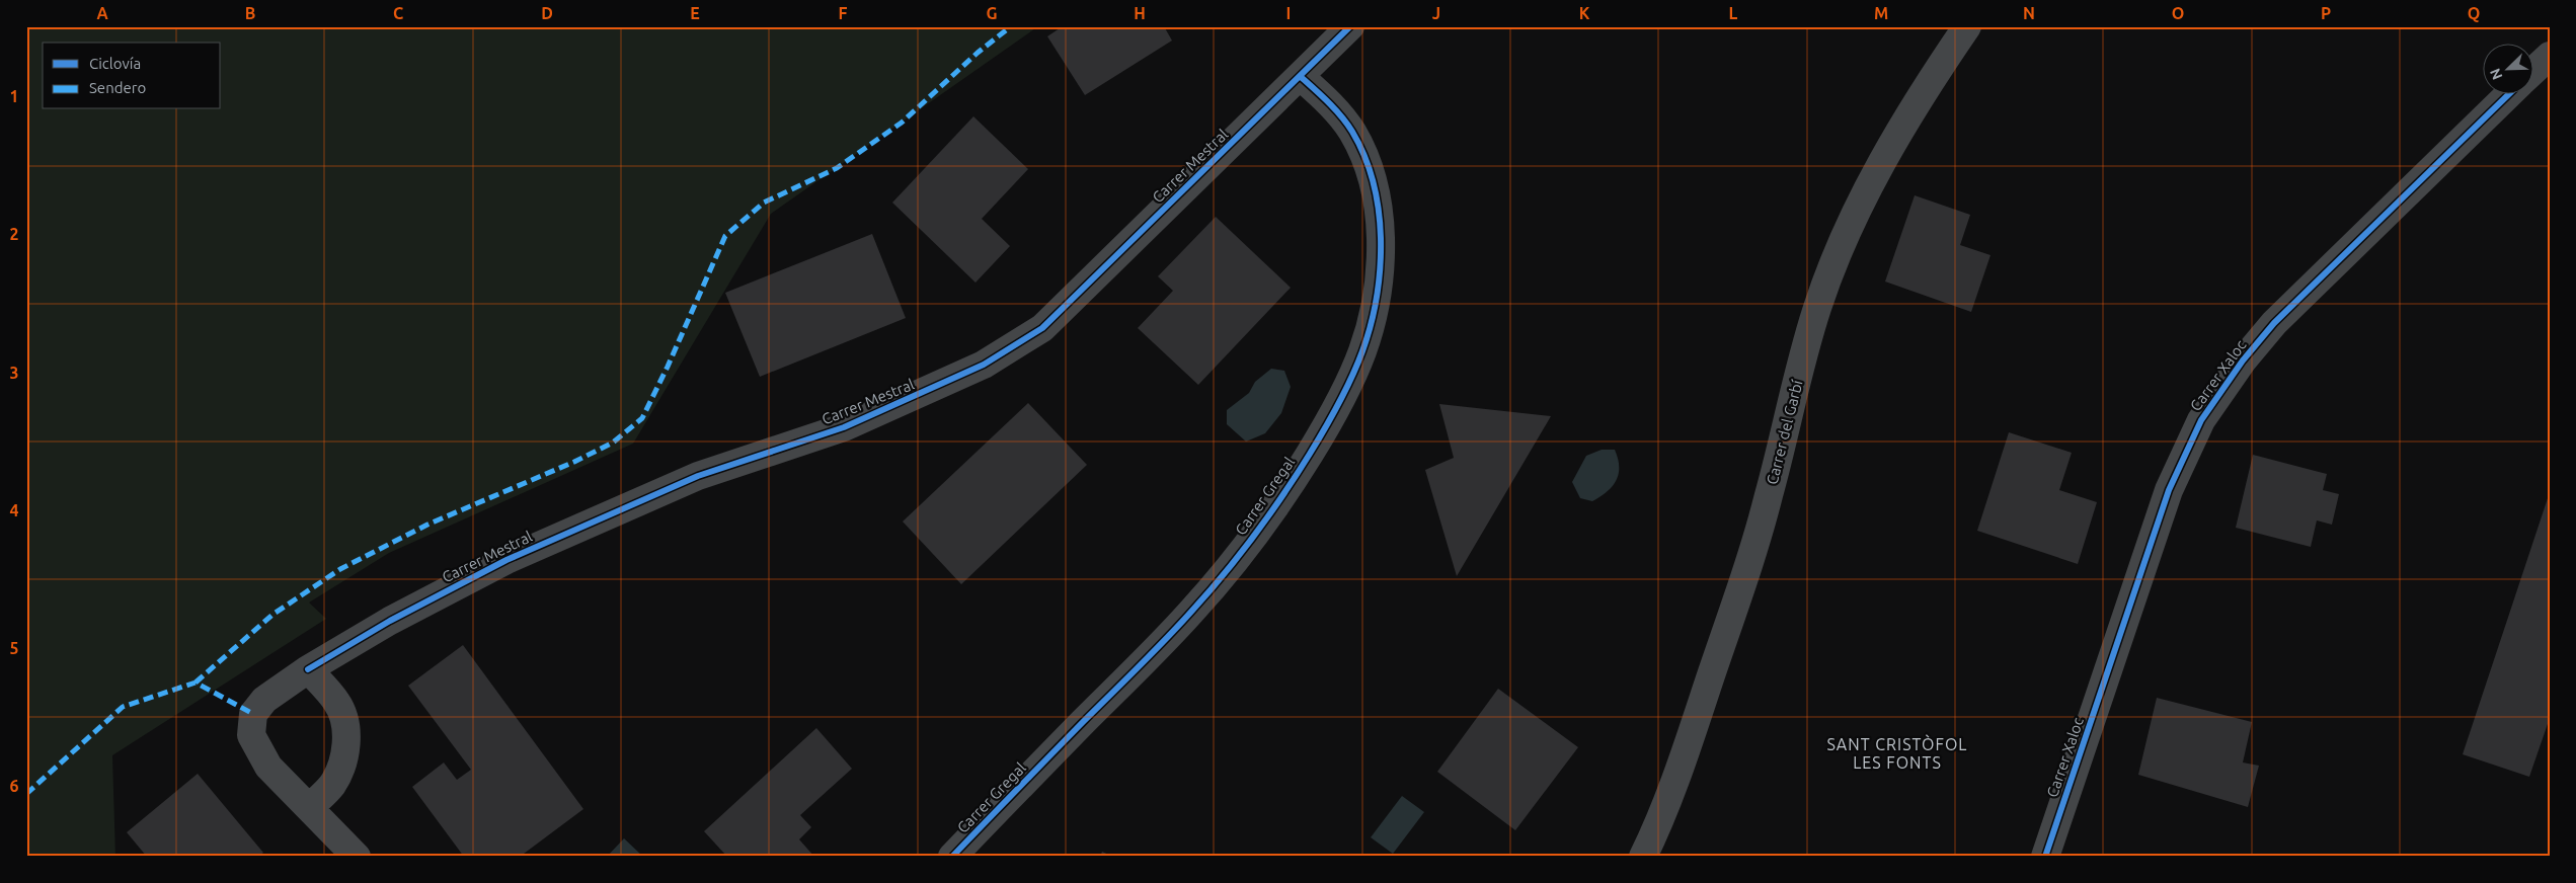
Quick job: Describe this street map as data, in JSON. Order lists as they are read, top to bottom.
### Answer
{
  "streets": {
    "street": [
      "Carrer Mestral",
      "Carrer Xaloc",
      "Carrer del Garbí",
      "Carrer Gregal"
    ]
  },
  "crossings": [
    ["Carrer Mestral", "Carrer Gregal"]
  ],
  "districts": ["SANT CRISTÒFOL LES FONTS"],
  "legend": ["Ciclovía", "Sendero"],
  "north": "bottom left",
  "grid": {
    "columns": [
      "A",
      "B",
      "C",
      "D",
      "E",
      "F",
      "G",
      "H",
      "I",
      "J",
      "K",
      "L",
      "M",
      "N",
      "O",
      "P",
      "Q"
    ],
    "rows": [
      "1",
      "2",
      "3",
      "4",
      "5",
      "6"
    ]
  }
}
